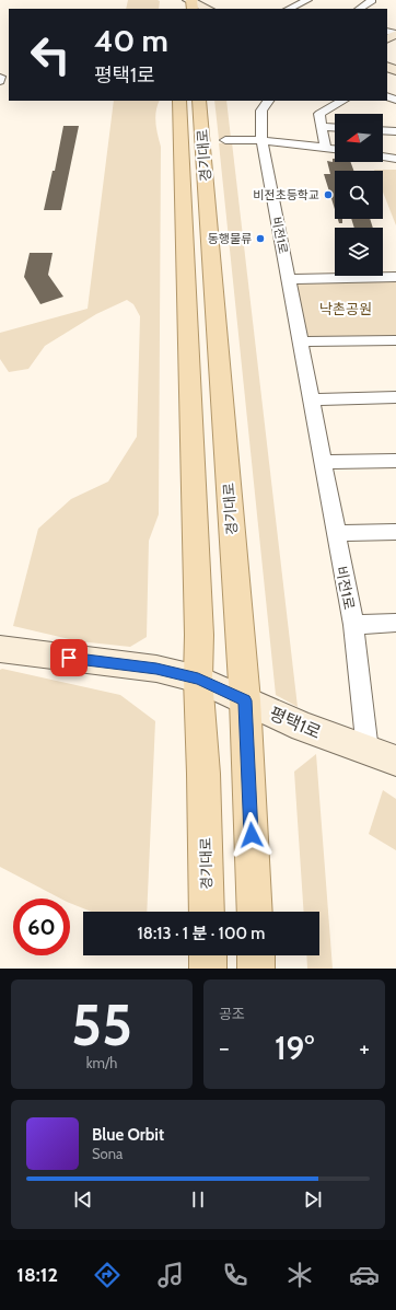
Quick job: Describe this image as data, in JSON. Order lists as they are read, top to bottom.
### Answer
{
  "streets": {
    "main road": ["경기대로"],
    "street": ["비전1로", "평택1로"]
  },
  "crossings": [
    ["경기대로", "평택1로"]
  ],
  "parks": ["낙촌공원"],
  "places": ["비전초등학교", "동행물류"],
  "north": "left",
  "page": {
    "turn": ["40 m", "평택1로"],
    "limit": "60",
    "trip": "18:13 · 1 분 · 100 m",
    "tile": [
      ["55", "km/h"],
      "공조"
    ],
    "heat": ["−", "19°", "+"],
    "song": ["Blue Orbit", "Sona"],
    "tabs": "18:12"
  }
}
